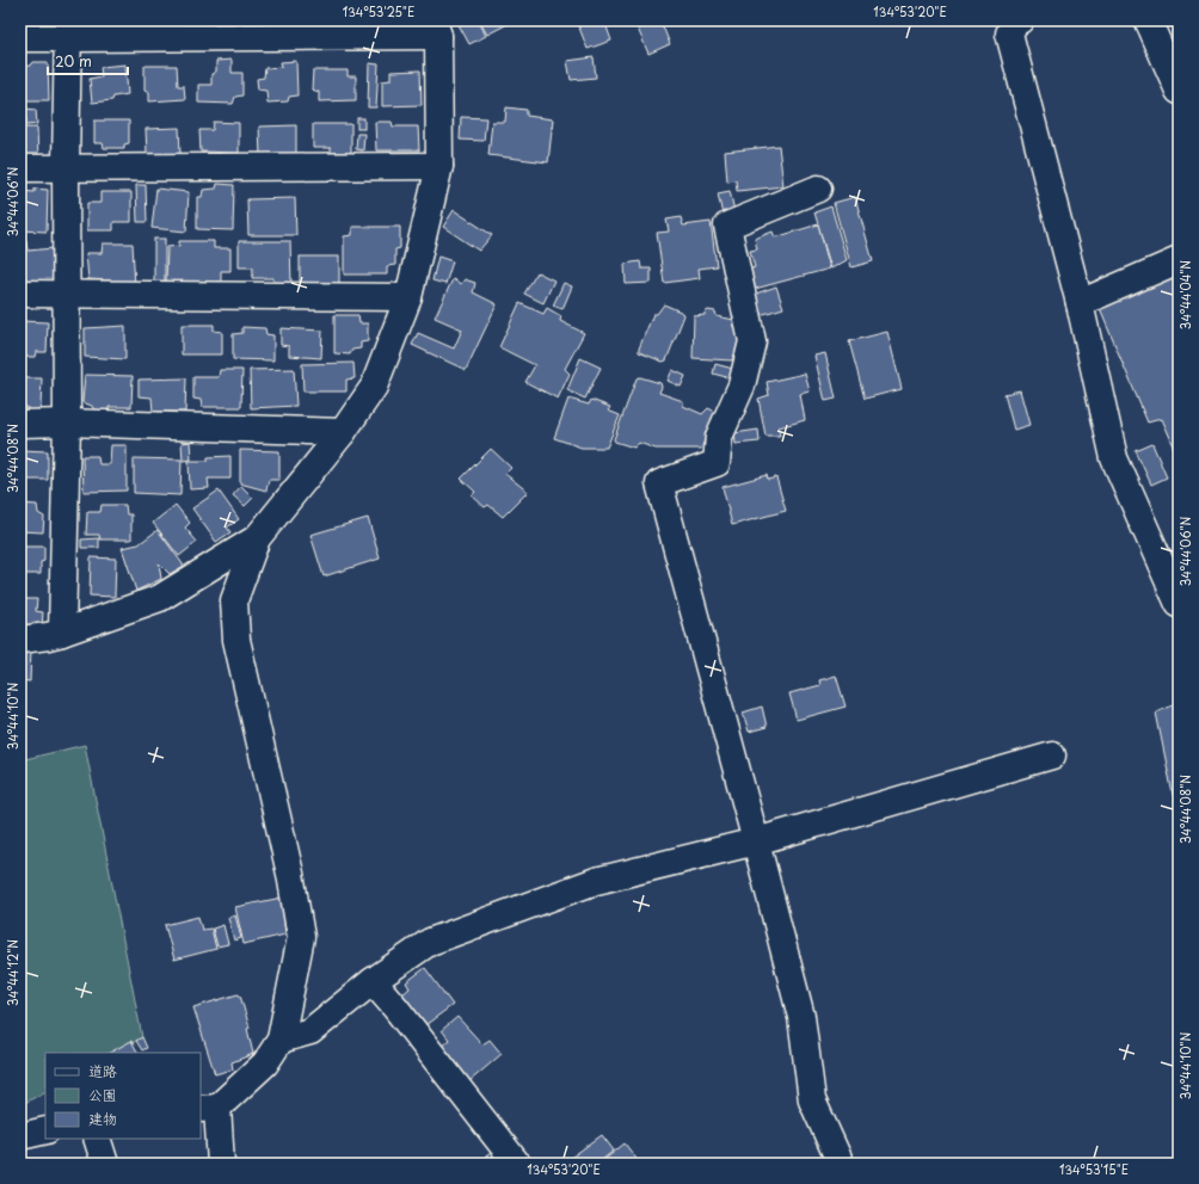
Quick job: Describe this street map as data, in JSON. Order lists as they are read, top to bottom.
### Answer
{
  "legend": ["道路", "公園", "建物"],
  "scale_bar": "20 m",
  "coordinates": [
    "134°53'25\"E",
    "134°53'20\"E",
    "34°44'06\"N",
    "34°44'04\"N",
    "34°44'08\"N",
    "34°44'10\"N",
    "34°44'12\"N",
    "134°53'15\"E"
  ]
}
